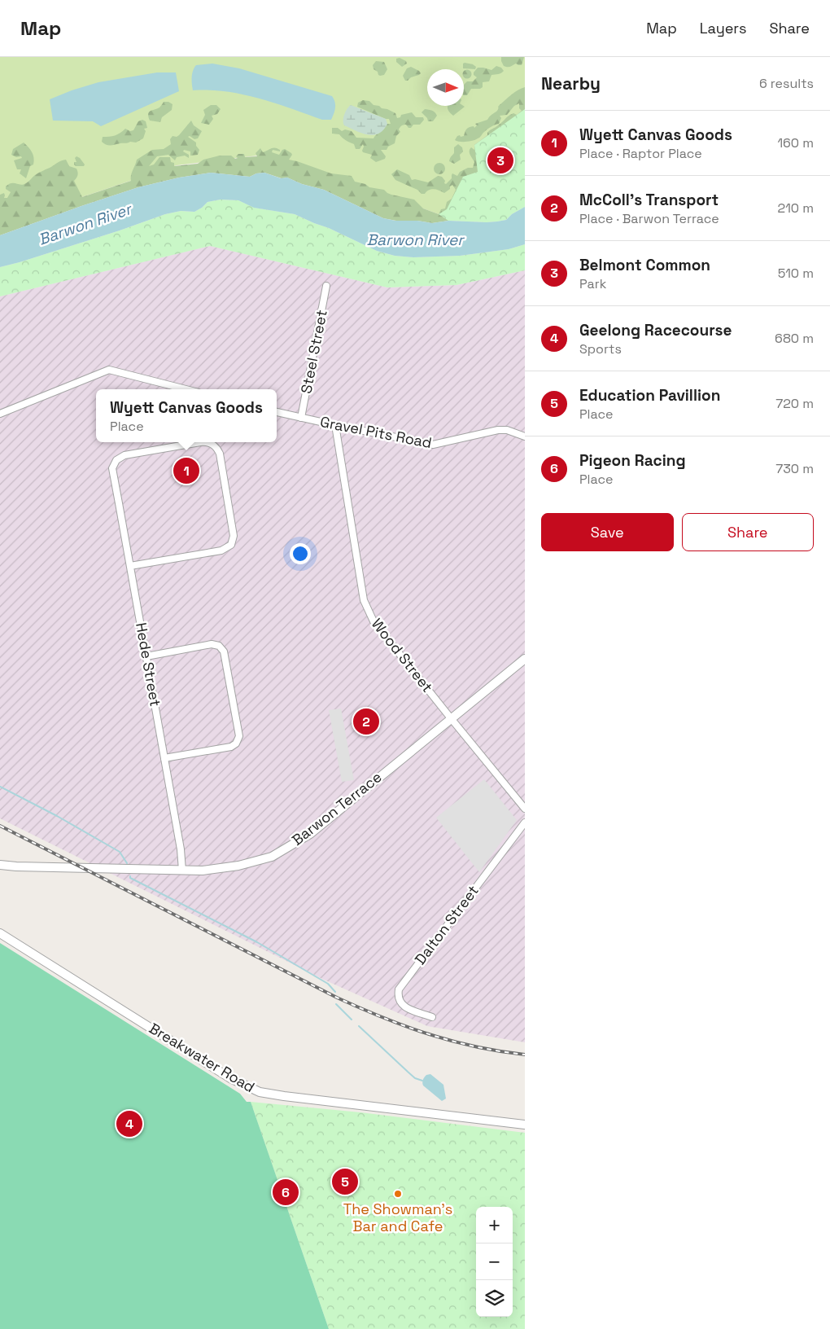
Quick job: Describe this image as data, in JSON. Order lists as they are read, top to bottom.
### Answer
{
  "streets": {
    "street": [
      "Steel Street",
      "Gravel Pits Road",
      "Wood Street",
      "Hede Street",
      "Barwon Terrace",
      "Dalton Street",
      "Breakwater Road"
    ]
  },
  "crossings": [
    ["Steel Street", "Gravel Pits Road"],
    ["Gravel Pits Road", "Wood Street"],
    ["Wood Street", "Barwon Terrace"],
    ["Hede Street", "Barwon Terrace"]
  ],
  "water": ["Barwon River"],
  "places": ["The Showman's Bar and Cafe"],
  "north": "right",
  "page": {
    "header": "Map",
    "nav": ["Map", "Layers", "Share"],
    "heading": ["Nearby", "6 results"],
    "list": [
      {
        "mark": "1",
        "name": "Wyett Canvas Goods",
        "note": "Place · Raptor Place",
        "value": "160 m"
      },
      {
        "mark": "2",
        "name": "McColl's Transport",
        "note": "Place · Barwon Terrace",
        "value": "210 m"
      },
      {
        "mark": "3",
        "name": "Belmont Common",
        "note": "Park",
        "value": "510 m"
      },
      {
        "mark": "4",
        "name": "Geelong Racecourse",
        "note": "Sports",
        "value": "680 m"
      },
      {
        "mark": "5",
        "name": "Education Pavillion",
        "note": "Place",
        "value": "720 m"
      },
      {
        "mark": "6",
        "name": "Pigeon Racing",
        "note": "Place",
        "value": "730 m"
      }
    ],
    "pins": [
      "3",
      "1",
      "2",
      "4",
      "5",
      "6"
    ],
    "popup": ["Wyett Canvas Goods", "Place"],
    "buttons": ["Save", "Share"],
    "map_buttons": ["+", "−"]
  }
}
